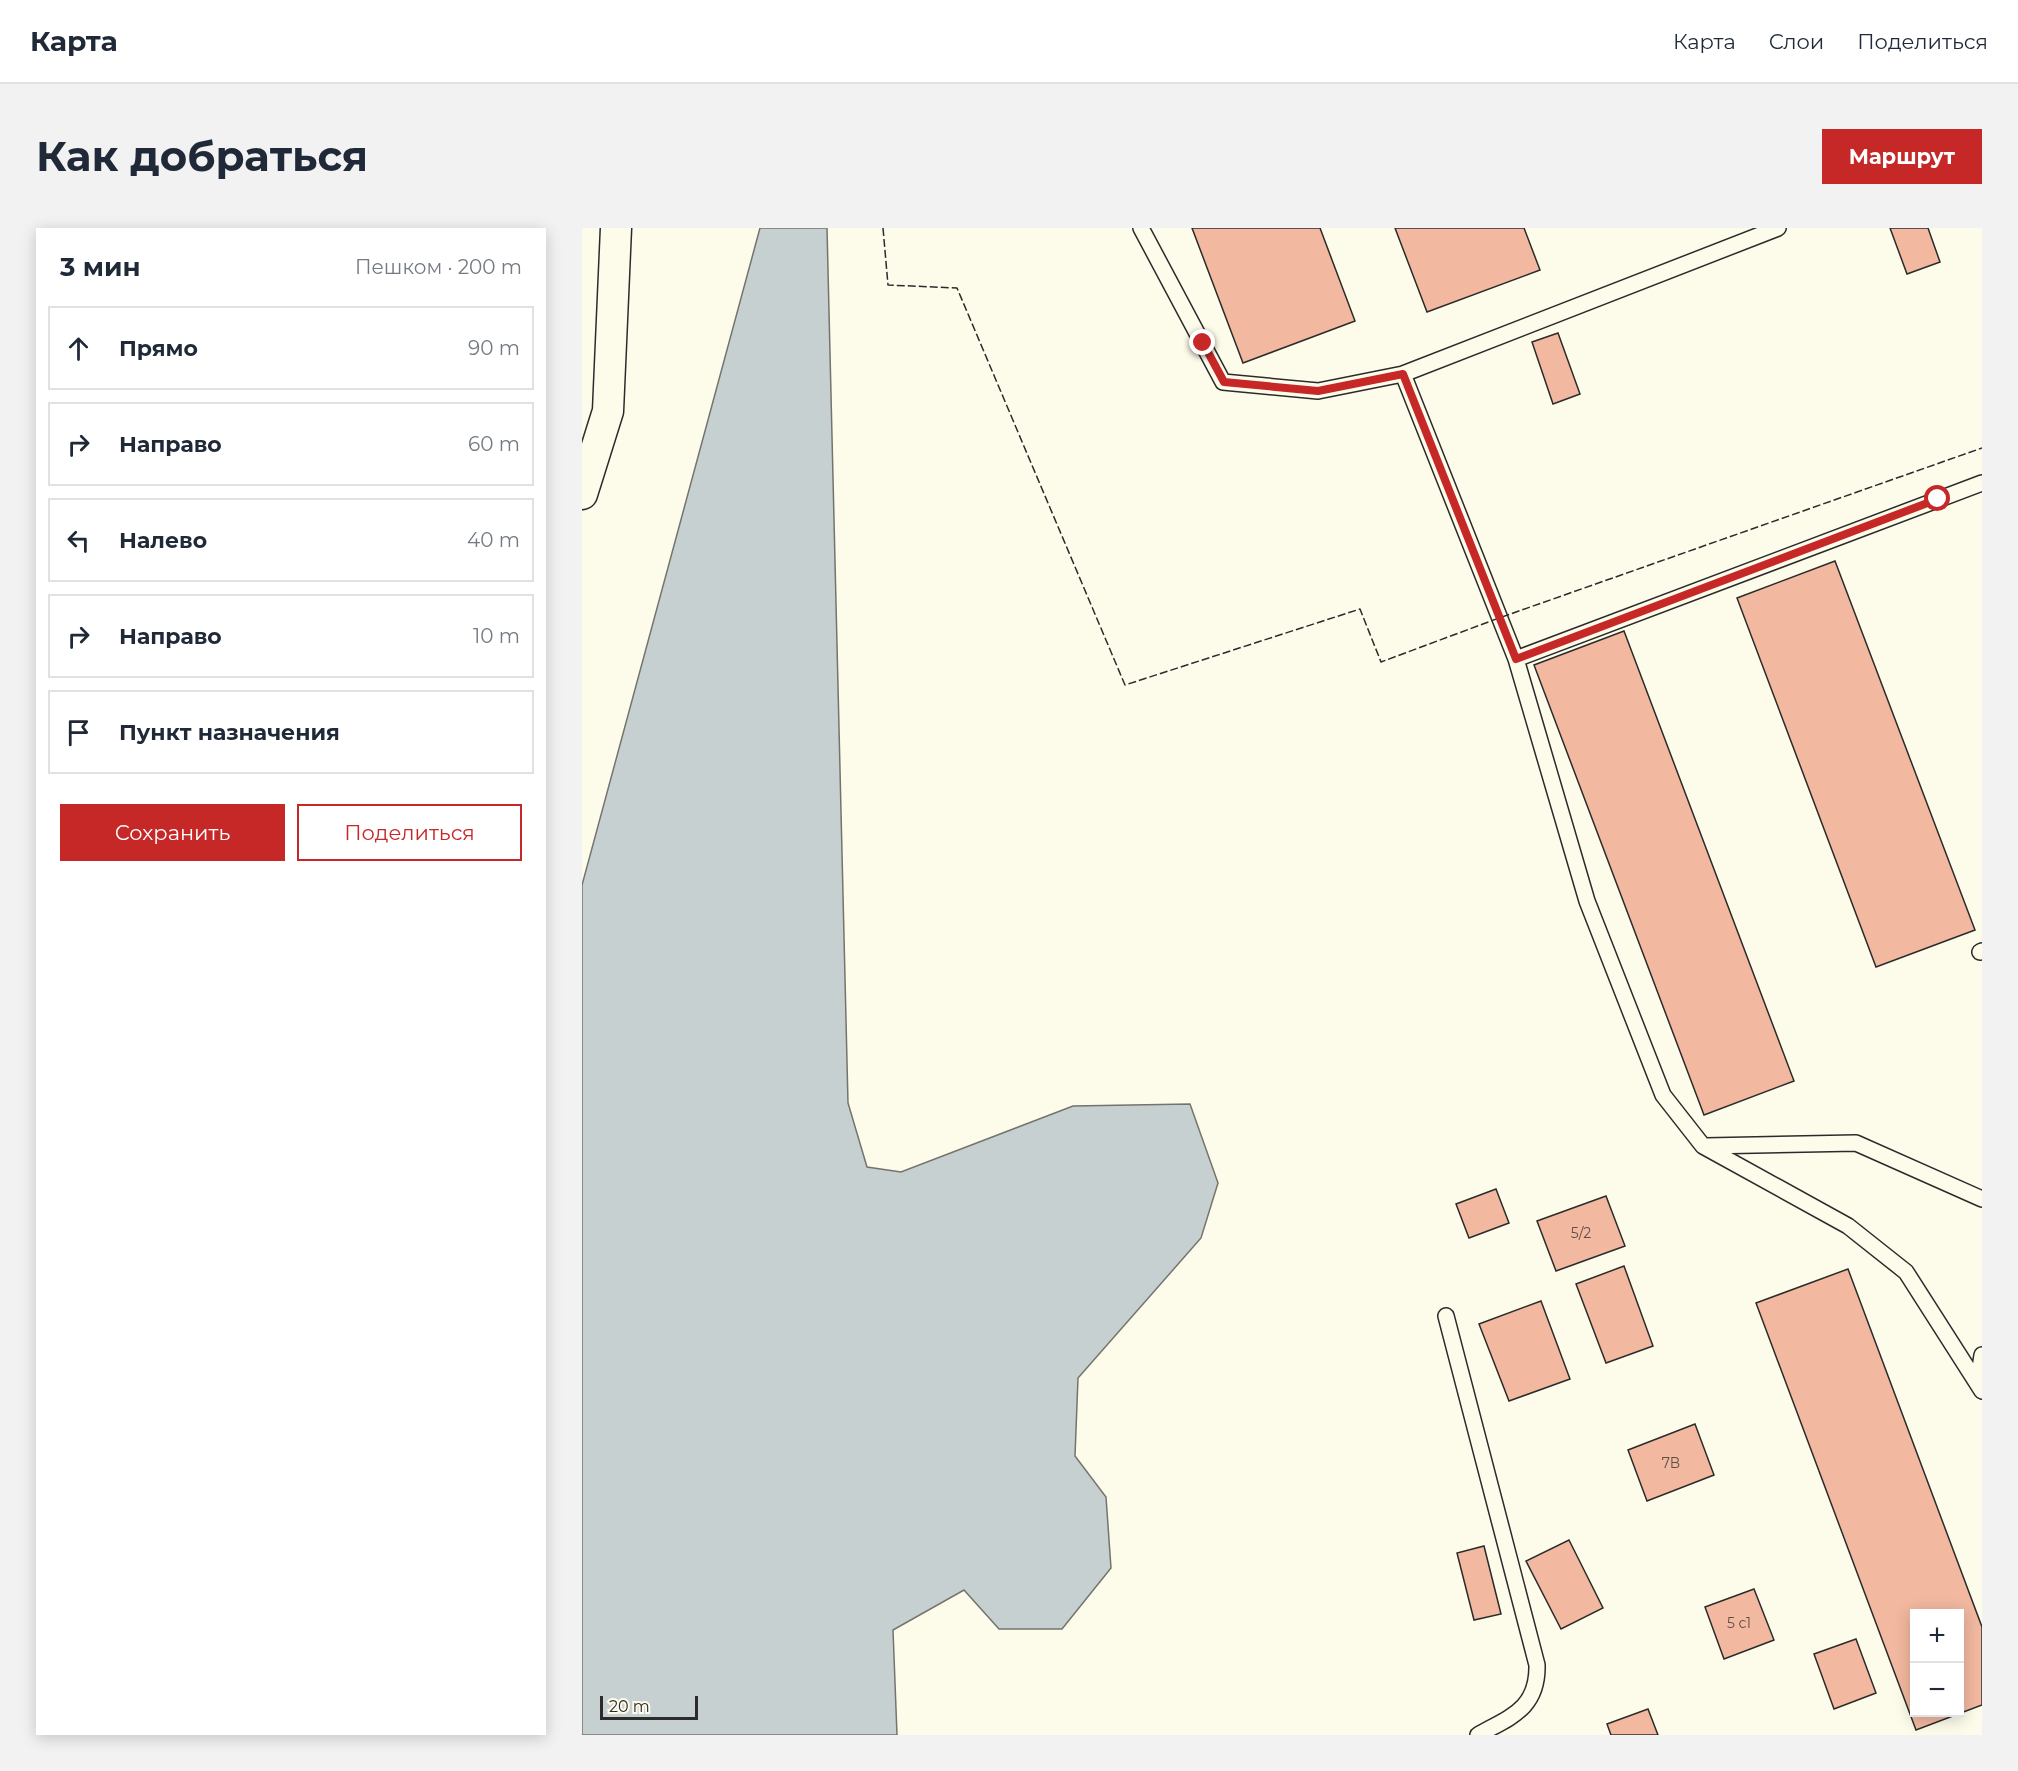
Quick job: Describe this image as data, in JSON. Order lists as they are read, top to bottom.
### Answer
{
  "house_numbers": ["5/2", "7В", "5 с1"],
  "scale_bar": "20 m",
  "page": {
    "header": "Карта",
    "nav": ["Карта", "Слои", "Поделиться"],
    "buttons": [
      "Маршрут",
      ["Сохранить", "Поделиться"]
    ],
    "title": "Как добраться",
    "heading": ["3 мин", "Пешком · 200 m"],
    "list": [
      ["Прямо", "90 m"],
      ["Направо", "60 m"],
      ["Налево", "40 m"],
      ["Направо", "10 m"],
      "Пункт назначения"
    ],
    "map_buttons": ["+", "−"],
    "scale": "20 m"
  }
}
